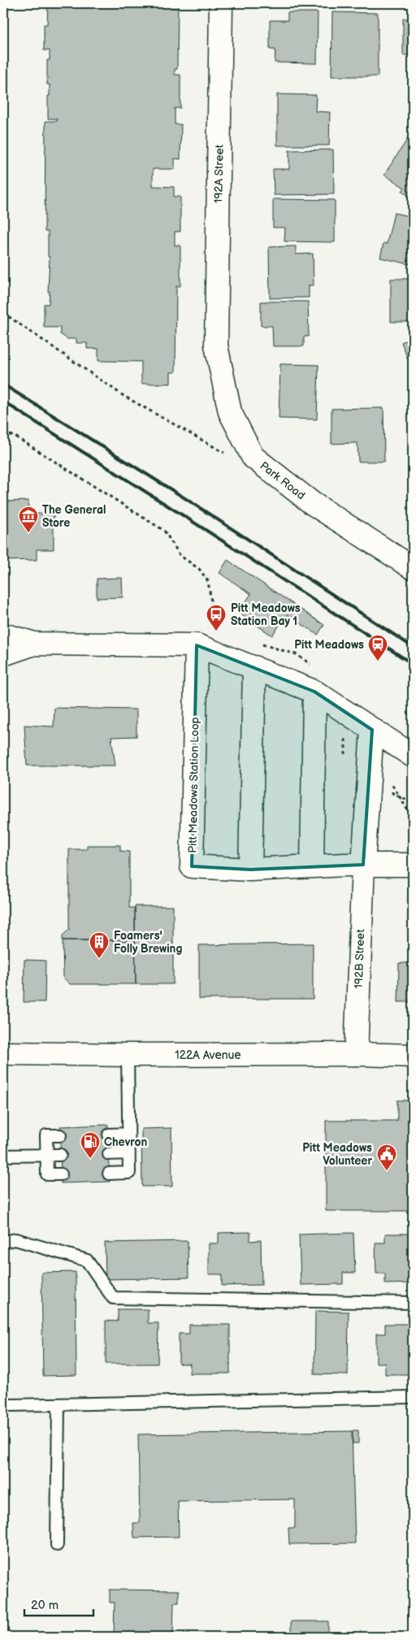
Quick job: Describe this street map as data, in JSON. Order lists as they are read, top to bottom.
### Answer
{
  "streets": {
    "street": [
      "192A Street",
      "Park Road",
      "Pitt Meadows Station Loop",
      "192B Street",
      "122A Avenue"
    ]
  },
  "crossings": [
    ["192A Street", "Park Road"],
    ["Pitt Meadows Station Loop", "192B Street"],
    ["192B Street", "122A Avenue"]
  ],
  "places": {
    "museum": ["The General Store"],
    "bus stop": ["Pitt Meadows Station Bay 1"],
    "station": ["Pitt Meadows"],
    "building": ["Foamers' Folly Brewing"],
    "fuel station": ["Chevron"],
    "public building": ["Pitt Meadows Volunteer"]
  },
  "scale_bar": "20 m"
}
